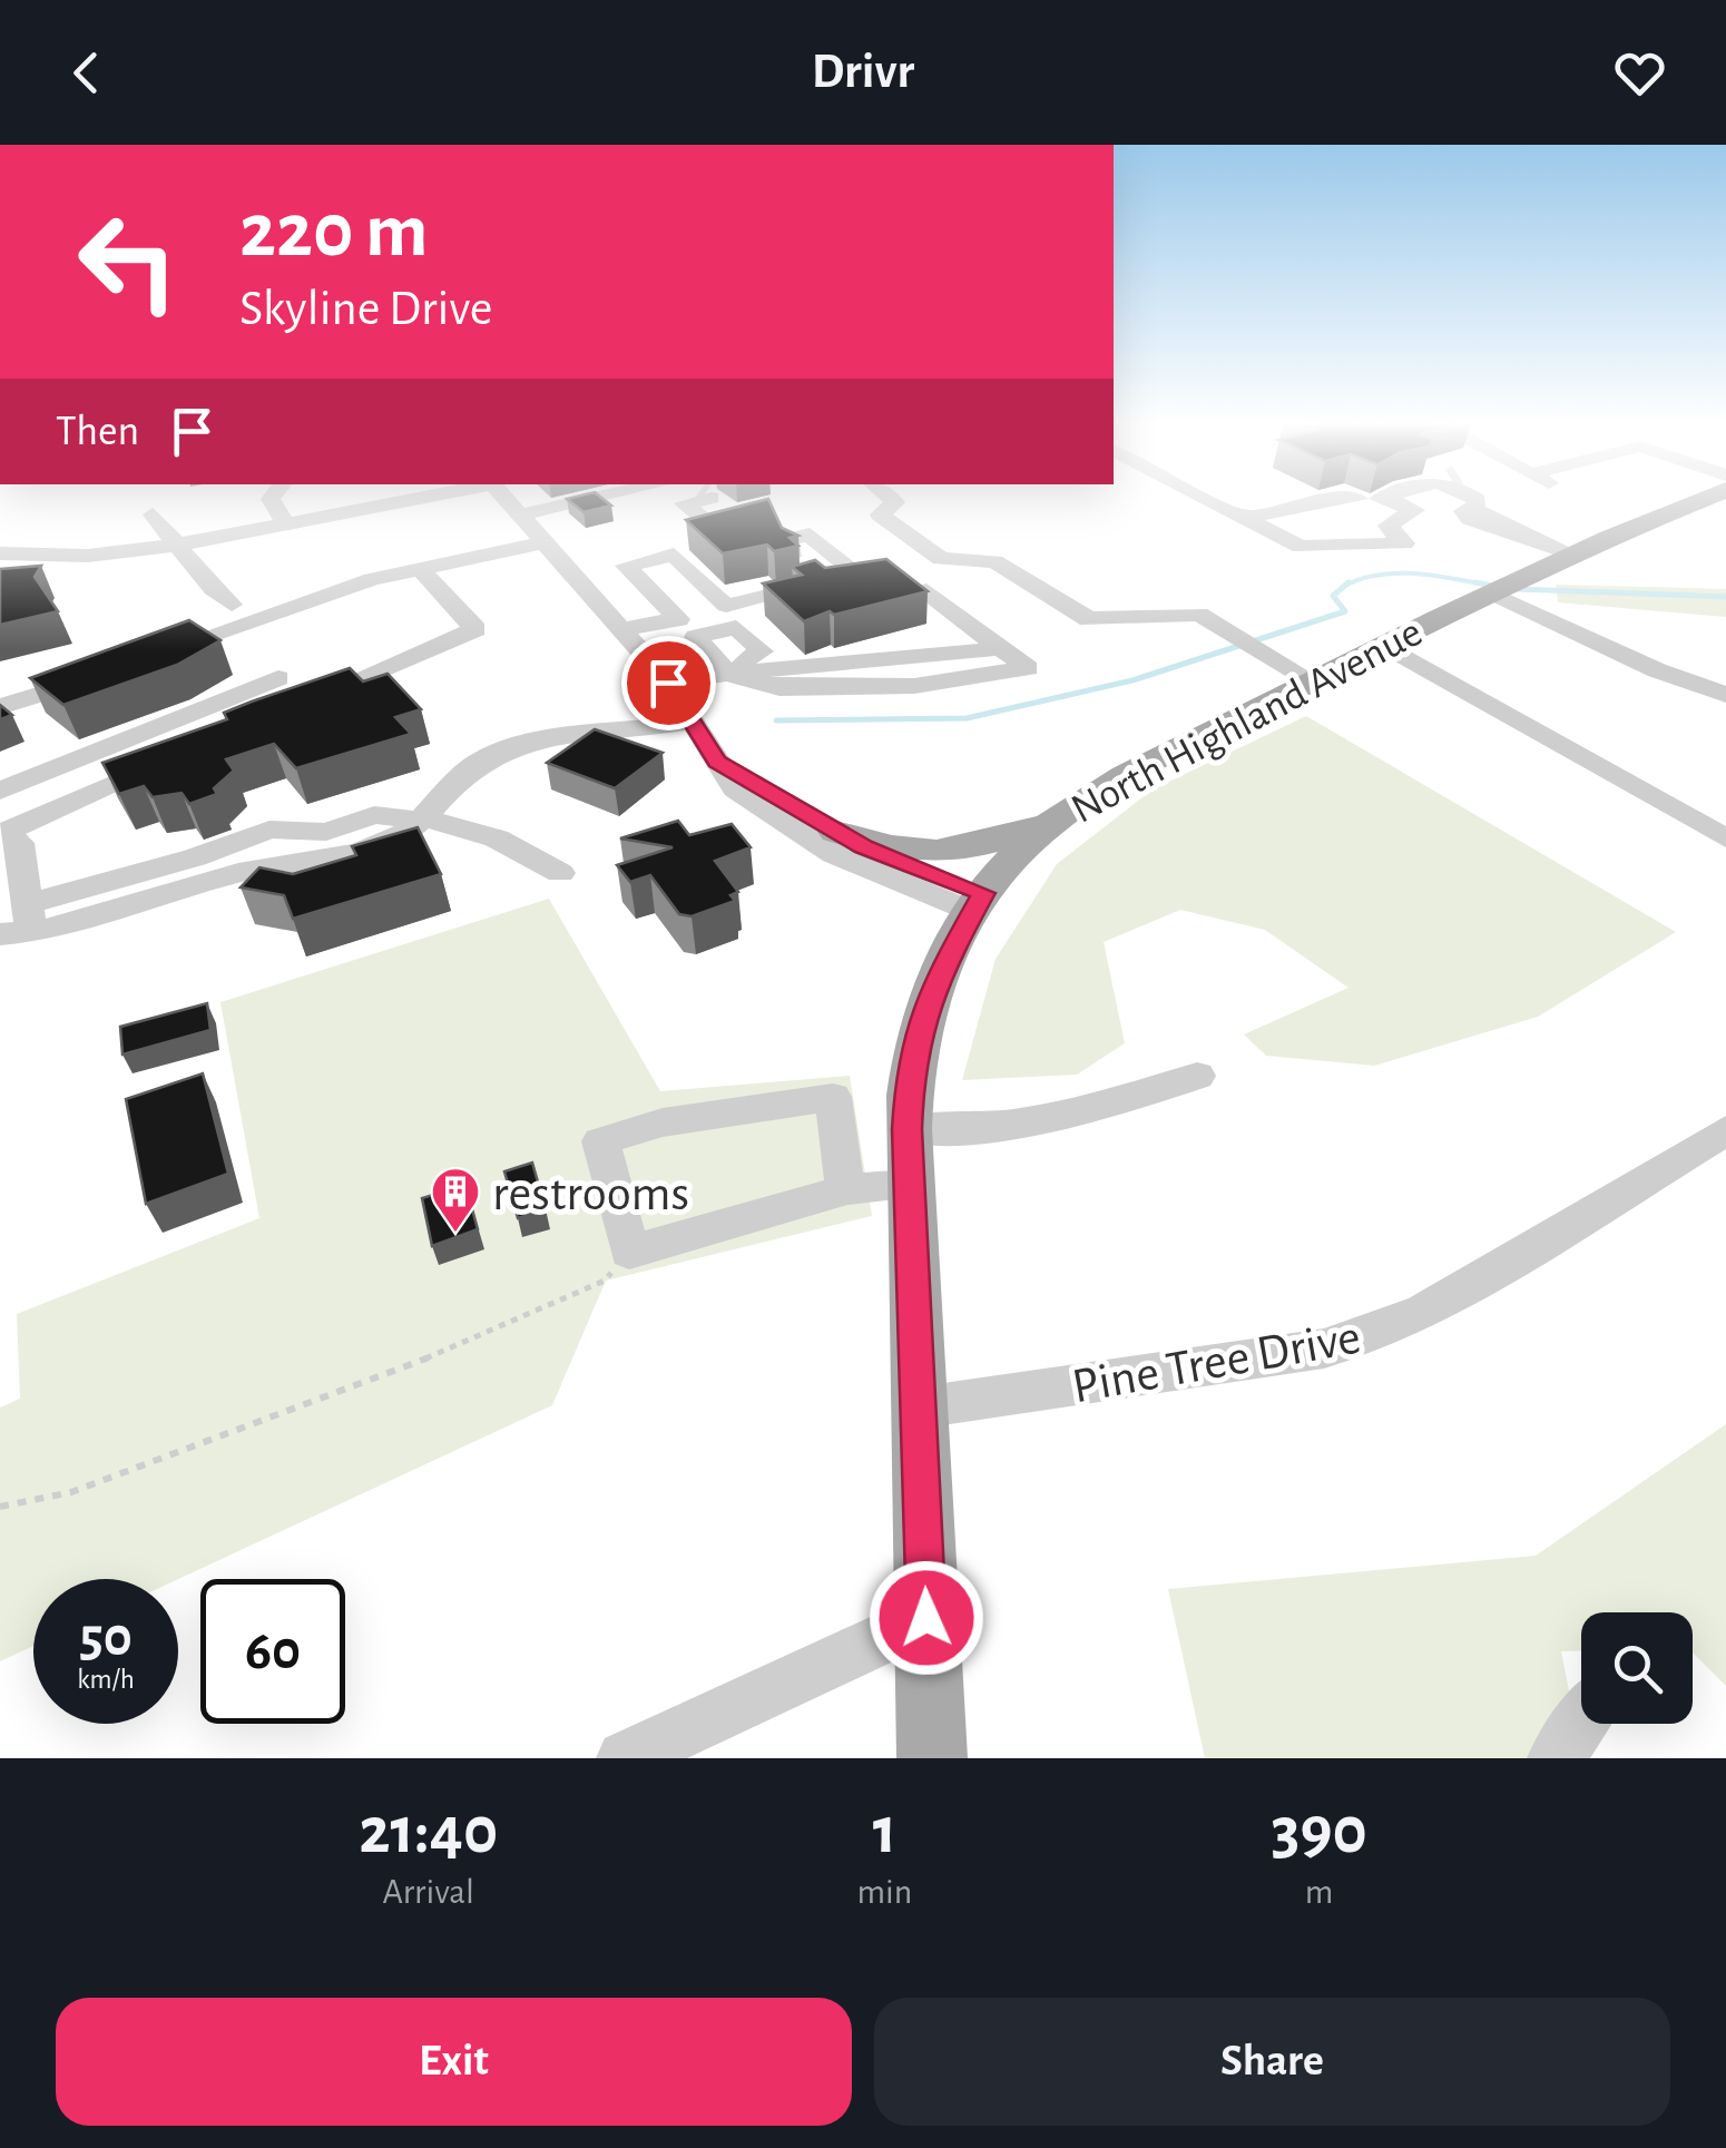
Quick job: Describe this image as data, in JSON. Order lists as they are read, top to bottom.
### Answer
{
  "streets": {
    "main road": ["North Highland Avenue"],
    "street": ["Pine Tree Drive"]
  },
  "crossings": [
    ["North Highland Avenue", "Pine Tree Drive"]
  ],
  "places": {
    "building": ["restrooms"]
  },
  "page": {
    "header": "Drivr",
    "turn": ["220 m", "Skyline Drive"],
    "then": "Then",
    "speed": "50 km/h",
    "limit": "60",
    "eta": [
      "21:40",
      "Arrival",
      "1",
      "min",
      "390",
      "m"
    ],
    "buttons": ["Exit", "Share"]
  }
}
